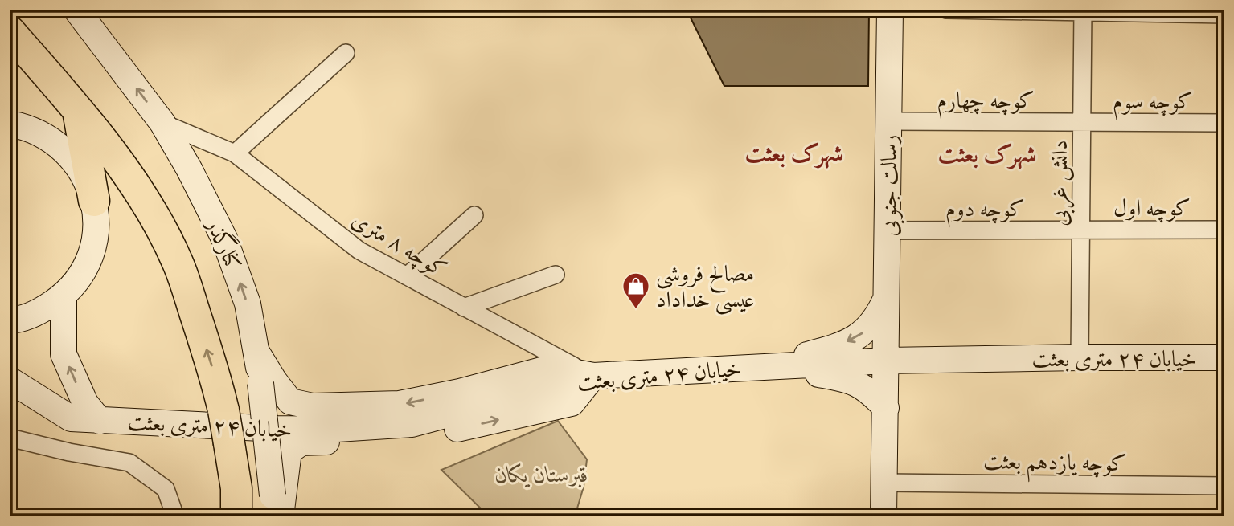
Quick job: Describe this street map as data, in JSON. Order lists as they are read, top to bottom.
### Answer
{
  "streets": {
    "street": [
      "کوچه چهارم",
      "کوچه سوم",
      "دانش غربی",
      "رسالت جنوبی",
      "کوچه اول",
      "کوچه دوم",
      "کنارگذر",
      "کوچه ۸ متری",
      "خیابان ۲۴ متری بعثت",
      "کوچه یازدهم بعثت"
    ]
  },
  "crossings": [
    ["کوچه چهارم", "کوچه سوم"],
    ["کوچه چهارم", "دانش غربی"],
    ["کوچه چهارم", "رسالت جنوبی"],
    ["کوچه سوم", "دانش غربی"],
    ["دانش غربی", "کوچه اول"],
    ["دانش غربی", "کوچه دوم"],
    ["دانش غربی", "خیابان ۲۴ متری بعثت"],
    ["رسالت جنوبی", "کوچه دوم"],
    ["رسالت جنوبی", "خیابان ۲۴ متری بعثت"],
    ["رسالت جنوبی", "کوچه یازدهم بعثت"],
    ["کوچه اول", "کوچه دوم"],
    ["کنارگذر", "کوچه ۸ متری"],
    ["کوچه ۸ متری", "خیابان ۲۴ متری بعثت"]
  ],
  "one_way": ["کنارگذر"],
  "districts": ["شهرک بعثت", "شهرک بعثت"],
  "parks": ["قبرستان یکان"],
  "places": {
    "shop": ["مصالح فروشی عیسی خداداد"]
  }
}
